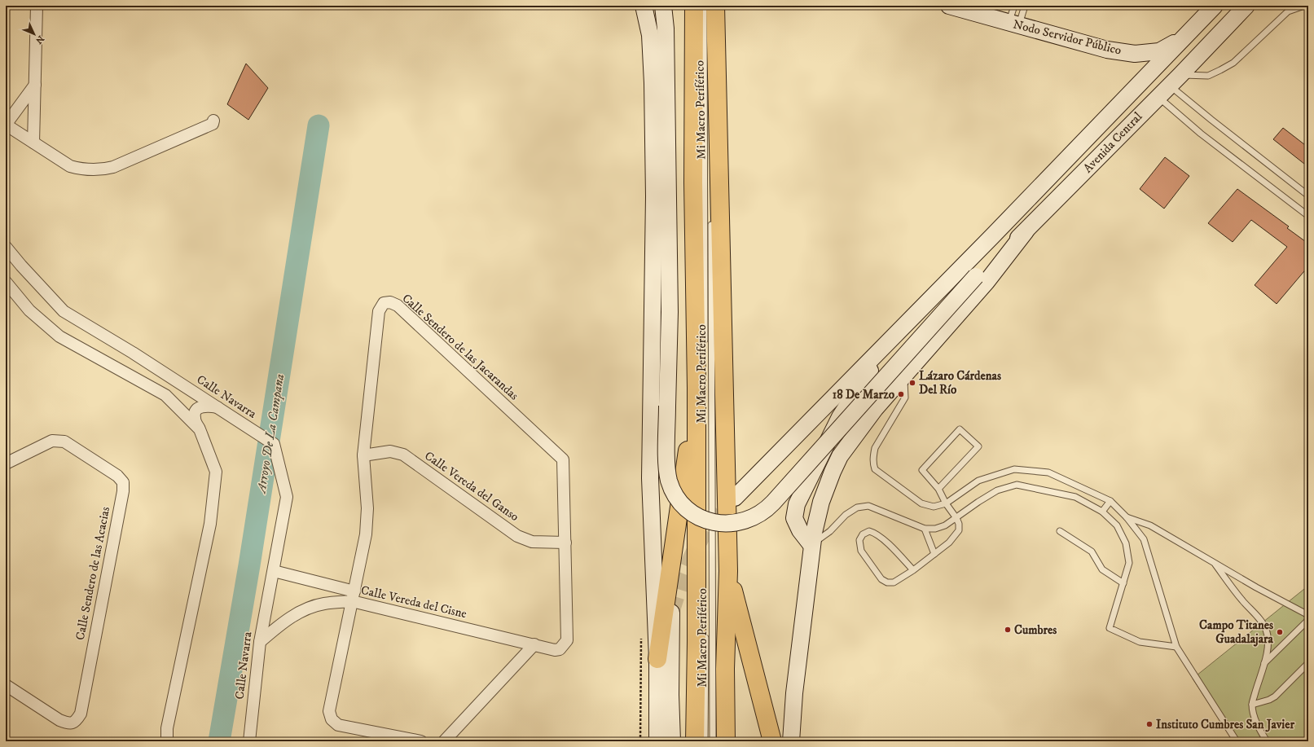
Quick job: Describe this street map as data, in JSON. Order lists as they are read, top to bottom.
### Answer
{
  "streets": {
    "main road": ["Nodo Servidor Público", "Avenida Central"],
    "street": [
      "Calle Sendero de las Jacarandas",
      "Calle Navarra",
      "Calle Vereda del Ganso",
      "Calle Sendero de las Acacias",
      "Calle Vereda del Cisne"
    ],
    "lane": ["Mi Macro Periférico"]
  },
  "crossings": [
    ["Nodo Servidor Público", "Avenida Central"],
    ["Calle Sendero de las Jacarandas", "Calle Vereda del Ganso"],
    ["Calle Sendero de las Jacarandas", "Calle Vereda del Cisne"],
    ["Calle Navarra", "Calle Vereda del Cisne"]
  ],
  "water": ["Arroyo De La Campana"],
  "places": [
    "Lázaro Cárdenas Del Río",
    "18 De Marzo",
    "Cumbres",
    "Campo Titanes Guadalajara",
    "Instituto Cumbres San Javier"
  ],
  "north": "bottom right"
}
